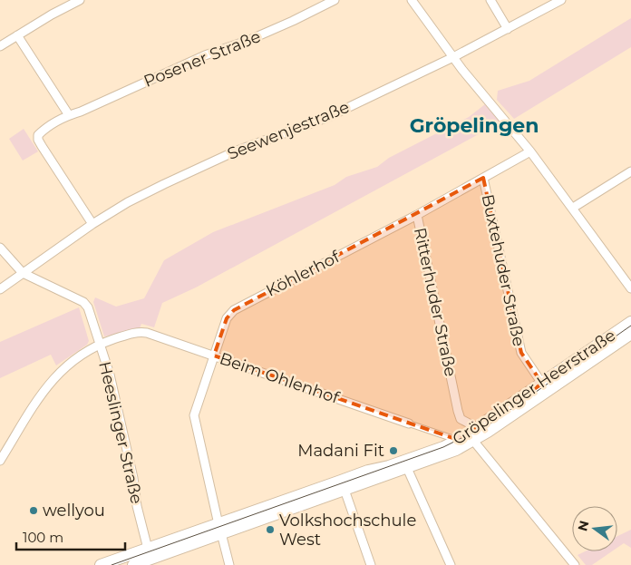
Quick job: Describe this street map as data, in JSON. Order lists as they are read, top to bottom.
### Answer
{
  "streets": {
    "main road": ["Gröpelinger Heerstraße"],
    "street": [
      "Posener Straße",
      "Seewenjestraße",
      "Buxtehuder Straße",
      "Köhlerhof",
      "Ritterhuder Straße",
      "Beim Ohlenhof",
      "Heeslinger Straße"
    ]
  },
  "crossings": [
    ["Posener Straße", "Seewenjestraße"],
    ["Seewenjestraße", "Heeslinger Straße"],
    ["Buxtehuder Straße", "Ritterhuder Straße"],
    ["Buxtehuder Straße", "Gröpelinger Heerstraße"],
    ["Köhlerhof", "Ritterhuder Straße"],
    ["Köhlerhof", "Beim Ohlenhof"],
    ["Köhlerhof", "Gröpelinger Heerstraße"],
    ["Ritterhuder Straße", "Gröpelinger Heerstraße"],
    ["Beim Ohlenhof", "Gröpelinger Heerstraße"],
    ["Beim Ohlenhof", "Heeslinger Straße"],
    ["Gröpelinger Heerstraße", "Heeslinger Straße"]
  ],
  "districts": ["Gröpelingen"],
  "places": ["Madani Fit", "wellyou", "Volkshochschule West"],
  "scale_bar": "100 m",
  "north": "left"
}
